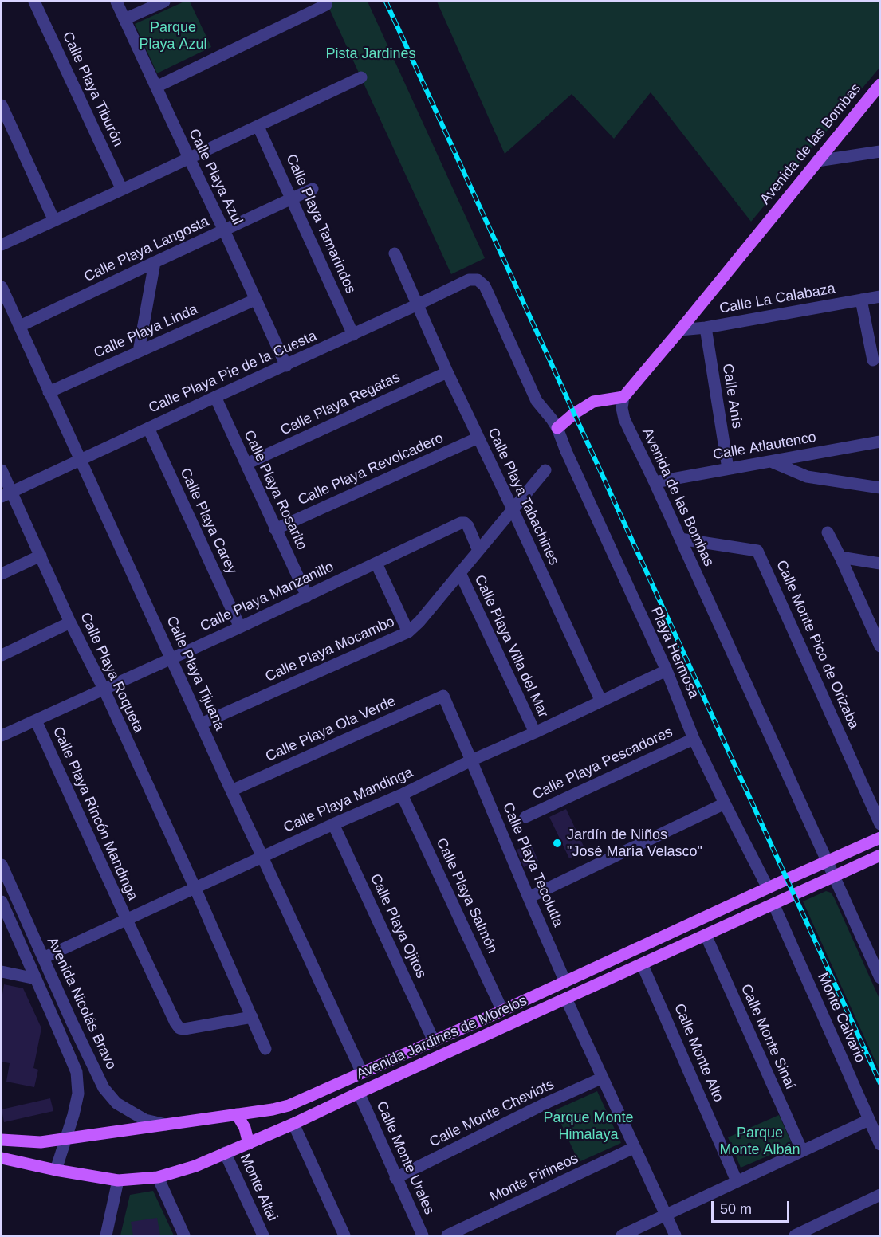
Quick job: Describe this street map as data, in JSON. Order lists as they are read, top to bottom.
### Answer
{
  "streets": {
    "main road": ["Avenida de las Bombas", "Avenida Jardines de Morelos"],
    "street": [
      "Calle Playa Tiburón",
      "Calle Playa Azul",
      "Calle Playa Tamarindos",
      "Calle Playa Langosta",
      "Calle La Calabaza",
      "Calle Playa Linda",
      "Calle Playa Pie de la Cuesta",
      "Calle Anís",
      "Calle Playa Regatas",
      "Calle Atlautenco",
      "Calle Playa Revolcadero",
      "Calle Playa Rosarito",
      "Calle Playa Tabachines",
      "Calle Playa Carey",
      "Calle Playa Manzanillo",
      "Calle Monte Pico de Orizaba",
      "Calle Playa Villa del Mar",
      "Calle Playa Mocambo",
      "Playa Hermosa",
      "Calle Playa Roqueta",
      "Calle Playa Tijuana",
      "Calle Playa Ola Verde",
      "Calle Playa Pescadores",
      "Calle Playa Mandinga",
      "Calle Playa Rincón Mandinga",
      "Calle Playa Tecolutla",
      "Calle Playa Salmón",
      "Calle Playa Ojitos",
      "Avenida Nicolás Bravo",
      "Monte Calvario",
      "Calle Monte Sinaí",
      "Calle Monte Alto",
      "Calle Monte Cheviots",
      "Calle Monte Urales",
      "Monte Pirineos",
      "Monte Altai"
    ]
  },
  "crossings": [
    ["Avenida de las Bombas", "Calle La Calabaza"],
    ["Avenida de las Bombas", "Calle Atlautenco"],
    ["Avenida de las Bombas", "Calle Monte Pico de Orizaba"],
    ["Avenida de las Bombas", "Avenida Jardines de Morelos"],
    ["Calle Playa Azul", "Calle Playa Langosta"],
    ["Calle Playa Azul", "Calle Playa Linda"],
    ["Calle Playa Azul", "Calle Playa Pie de la Cuesta"],
    ["Calle Playa Tamarindos", "Calle Playa Langosta"],
    ["Calle Playa Tamarindos", "Calle Playa Pie de la Cuesta"],
    ["Calle Playa Langosta", "Calle Playa Tijuana"],
    ["Calle La Calabaza", "Calle Anís"],
    ["Calle Playa Linda", "Calle Playa Tijuana"],
    ["Calle Playa Pie de la Cuesta", "Calle Playa Rosarito"],
    ["Calle Playa Pie de la Cuesta", "Calle Playa Tabachines"],
    ["Calle Playa Pie de la Cuesta", "Calle Playa Carey"],
    ["Calle Playa Pie de la Cuesta", "Playa Hermosa"],
    ["Calle Playa Pie de la Cuesta", "Calle Playa Roqueta"],
    ["Calle Playa Pie de la Cuesta", "Calle Playa Tijuana"],
    ["Calle Anís", "Calle Atlautenco"],
    ["Calle Playa Regatas", "Calle Playa Rosarito"],
    ["Calle Playa Regatas", "Calle Playa Tabachines"],
    ["Calle Playa Revolcadero", "Calle Playa Rosarito"],
    ["Calle Playa Revolcadero", "Calle Playa Tabachines"],
    ["Calle Playa Rosarito", "Calle Playa Manzanillo"],
    ["Calle Playa Tabachines", "Calle Playa Mocambo"],
    ["Calle Playa Tabachines", "Calle Playa Mandinga"],
    ["Calle Playa Carey", "Calle Playa Manzanillo"],
    ["Calle Playa Manzanillo", "Calle Playa Mocambo"],
    ["Calle Playa Manzanillo", "Calle Playa Roqueta"],
    ["Calle Playa Manzanillo", "Calle Playa Tijuana"],
    ["Calle Playa Manzanillo", "Calle Playa Rincón Mandinga"],
    ["Calle Playa Villa del Mar", "Calle Playa Mocambo"],
    ["Calle Playa Villa del Mar", "Calle Playa Mandinga"],
    ["Calle Playa Mocambo", "Calle Playa Tijuana"],
    ["Playa Hermosa", "Calle Playa Pescadores"],
    ["Playa Hermosa", "Calle Playa Mandinga"],
    ["Playa Hermosa", "Avenida Jardines de Morelos"],
    ["Calle Playa Roqueta", "Calle Playa Mandinga"],
    ["Calle Playa Roqueta", "Calle Playa Rincón Mandinga"],
    ["Calle Playa Tijuana", "Calle Playa Ola Verde"],
    ["Calle Playa Tijuana", "Calle Playa Mandinga"],
    ["Calle Playa Tijuana", "Avenida Jardines de Morelos"],
    ["Calle Playa Ola Verde", "Calle Playa Tecolutla"],
    ["Calle Playa Mandinga", "Calle Playa Rincón Mandinga"],
    ["Calle Playa Mandinga", "Calle Playa Tecolutla"],
    ["Calle Playa Mandinga", "Calle Playa Salmón"],
    ["Calle Playa Mandinga", "Calle Playa Ojitos"],
    ["Calle Playa Mandinga", "Avenida Nicolás Bravo"],
    ["Calle Playa Tecolutla", "Avenida Jardines de Morelos"],
    ["Calle Playa Salmón", "Avenida Jardines de Morelos"],
    ["Calle Playa Ojitos", "Avenida Jardines de Morelos"],
    ["Avenida Nicolás Bravo", "Avenida Jardines de Morelos"],
    ["Monte Calvario", "Avenida Jardines de Morelos"],
    ["Calle Monte Sinaí", "Avenida Jardines de Morelos"],
    ["Avenida Jardines de Morelos", "Calle Monte Alto"],
    ["Avenida Jardines de Morelos", "Calle Monte Urales"],
    ["Avenida Jardines de Morelos", "Monte Altai"],
    ["Calle Monte Cheviots", "Calle Monte Urales"]
  ],
  "parks": [
    "Parque Playa Azul",
    "Pista Jardines",
    "Parque Monte Himalaya",
    "Parque Monte Albán"
  ],
  "places": ["Jardín de Niños \"José María Velasco\""],
  "scale_bar": "50 m"
}
